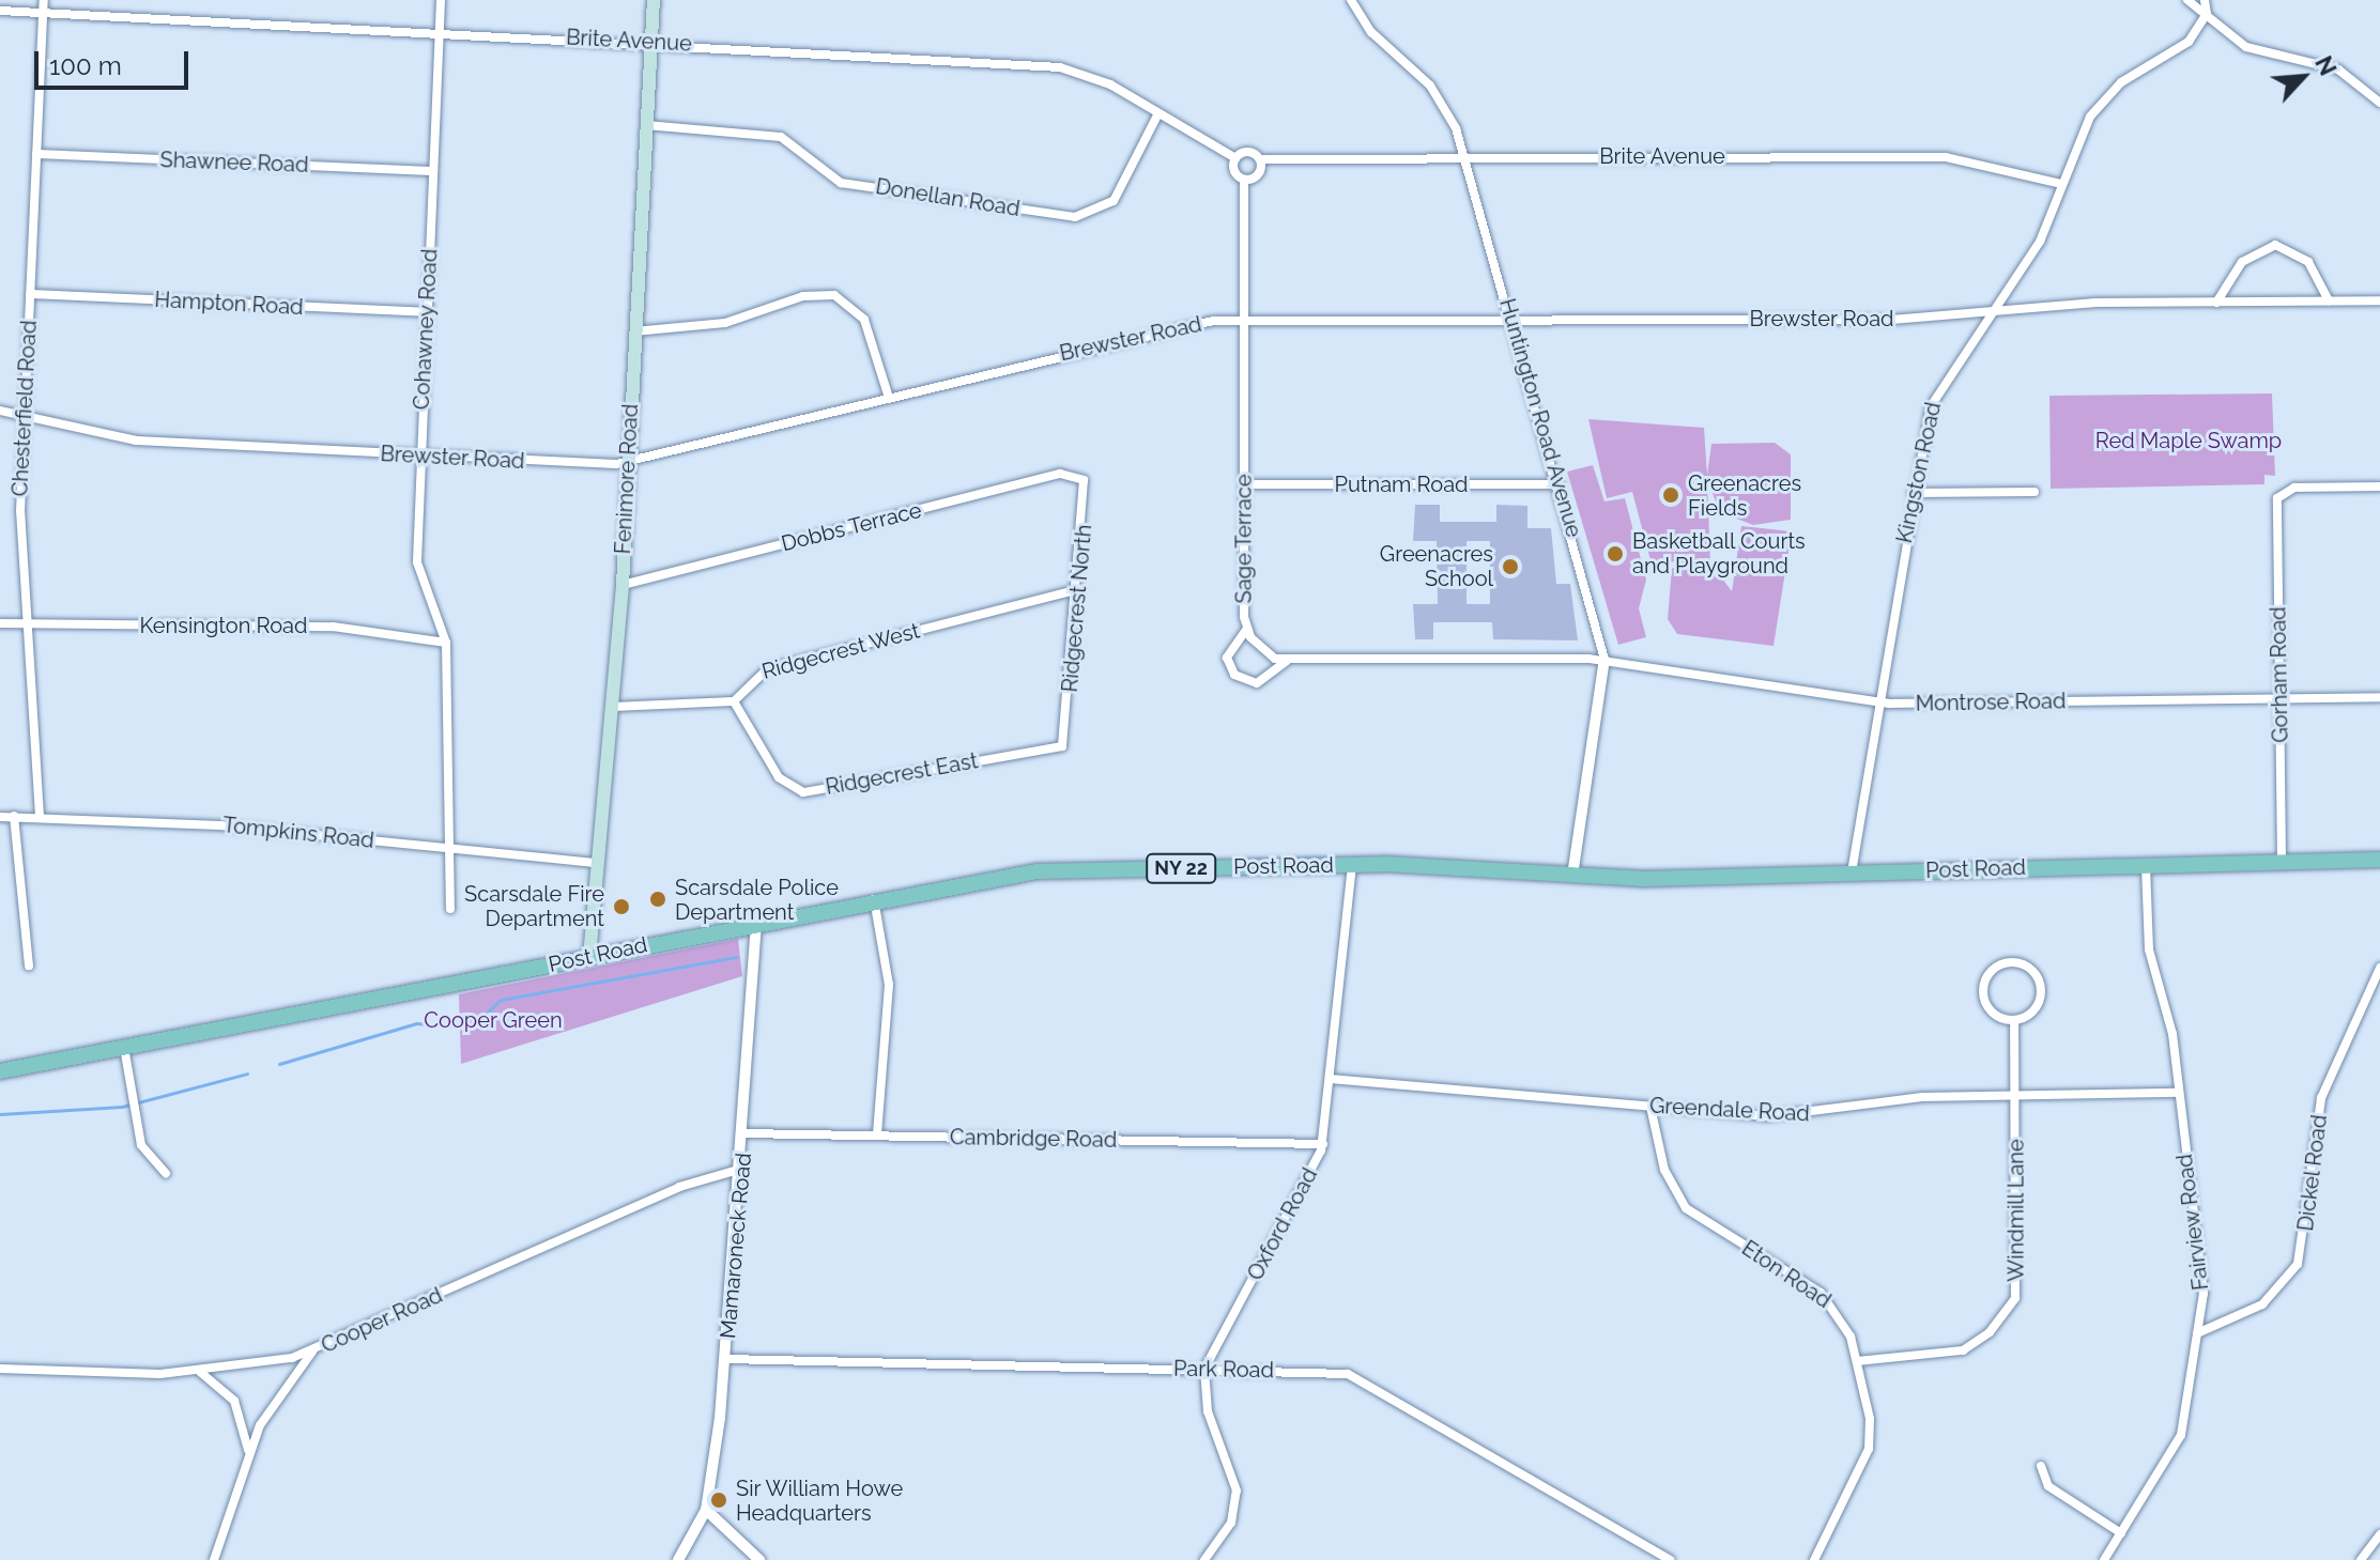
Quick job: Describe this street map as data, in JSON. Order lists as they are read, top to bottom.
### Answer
{
  "streets": {
    "main road": ["Fenimore Road", "Post Road", "NY 22"],
    "street": [
      "Brite Avenue",
      "Shawnee Road",
      "Donellan Road",
      "Hampton Road",
      "Brewster Road",
      "Cohawney Road",
      "Chesterfield Road",
      "Huntington Road Avenue",
      "Kingston Road",
      "Putnam Road",
      "Dobbs Terrace",
      "Sage Terrace",
      "Ridgecrest North",
      "Kensington Road",
      "Ridgecrest West",
      "Gorham Road",
      "Montrose Road",
      "Ridgecrest East",
      "Tompkins Road",
      "Greendale Road",
      "Cambridge Road",
      "Dickel Road",
      "Windmill Lane",
      "Fairview Road",
      "Oxford Road",
      "Mamaroneck Road",
      "Eton Road",
      "Cooper Road",
      "Park Road"
    ]
  },
  "crossings": [
    ["Brite Avenue", "Donellan Road"],
    ["Brite Avenue", "Cohawney Road"],
    ["Brite Avenue", "Chesterfield Road"],
    ["Brite Avenue", "Huntington Road Avenue"],
    ["Brite Avenue", "Kingston Road"],
    ["Brite Avenue", "Fenimore Road"],
    ["Shawnee Road", "Cohawney Road"],
    ["Shawnee Road", "Chesterfield Road"],
    ["Donellan Road", "Fenimore Road"],
    ["Hampton Road", "Cohawney Road"],
    ["Hampton Road", "Chesterfield Road"],
    ["Brewster Road", "Cohawney Road"],
    ["Brewster Road", "Chesterfield Road"],
    ["Brewster Road", "Huntington Road Avenue"],
    ["Brewster Road", "Kingston Road"],
    ["Brewster Road", "Fenimore Road"],
    ["Brewster Road", "Sage Terrace"],
    ["Cohawney Road", "Kensington Road"],
    ["Cohawney Road", "Tompkins Road"],
    ["Chesterfield Road", "Kensington Road"],
    ["Chesterfield Road", "Tompkins Road"],
    ["Huntington Road Avenue", "Putnam Road"],
    ["Huntington Road Avenue", "Montrose Road"],
    ["Huntington Road Avenue", "Post Road"],
    ["Kingston Road", "Montrose Road"],
    ["Kingston Road", "Post Road"],
    ["Fenimore Road", "Dobbs Terrace"],
    ["Fenimore Road", "Tompkins Road"],
    ["Fenimore Road", "Post Road"],
    ["Putnam Road", "Sage Terrace"],
    ["Dobbs Terrace", "Ridgecrest North"],
    ["Ridgecrest North", "Ridgecrest West"],
    ["Ridgecrest North", "Ridgecrest East"],
    ["Ridgecrest West", "Ridgecrest East"],
    ["Gorham Road", "Montrose Road"],
    ["Gorham Road", "Post Road"],
    ["Post Road", "Fairview Road"],
    ["Post Road", "Oxford Road"],
    ["Post Road", "Mamaroneck Road"],
    ["Greendale Road", "Windmill Lane"],
    ["Greendale Road", "Fairview Road"],
    ["Greendale Road", "Oxford Road"],
    ["Greendale Road", "Eton Road"],
    ["Cambridge Road", "Oxford Road"],
    ["Cambridge Road", "Mamaroneck Road"],
    ["Dickel Road", "Fairview Road"],
    ["Windmill Lane", "Eton Road"],
    ["Oxford Road", "Park Road"],
    ["Mamaroneck Road", "Cooper Road"],
    ["Mamaroneck Road", "Park Road"]
  ],
  "parks": ["Red Maple Swamp", "Cooper Green"],
  "places": [
    "Greenacres Fields",
    "Basketball Courts and Playground",
    "Greenacres School",
    "Scarsdale Police Department",
    "Scarsdale Fire Department",
    "Sir William Howe Headquarters"
  ],
  "scale_bar": "100 m",
  "north": "top right"
}
